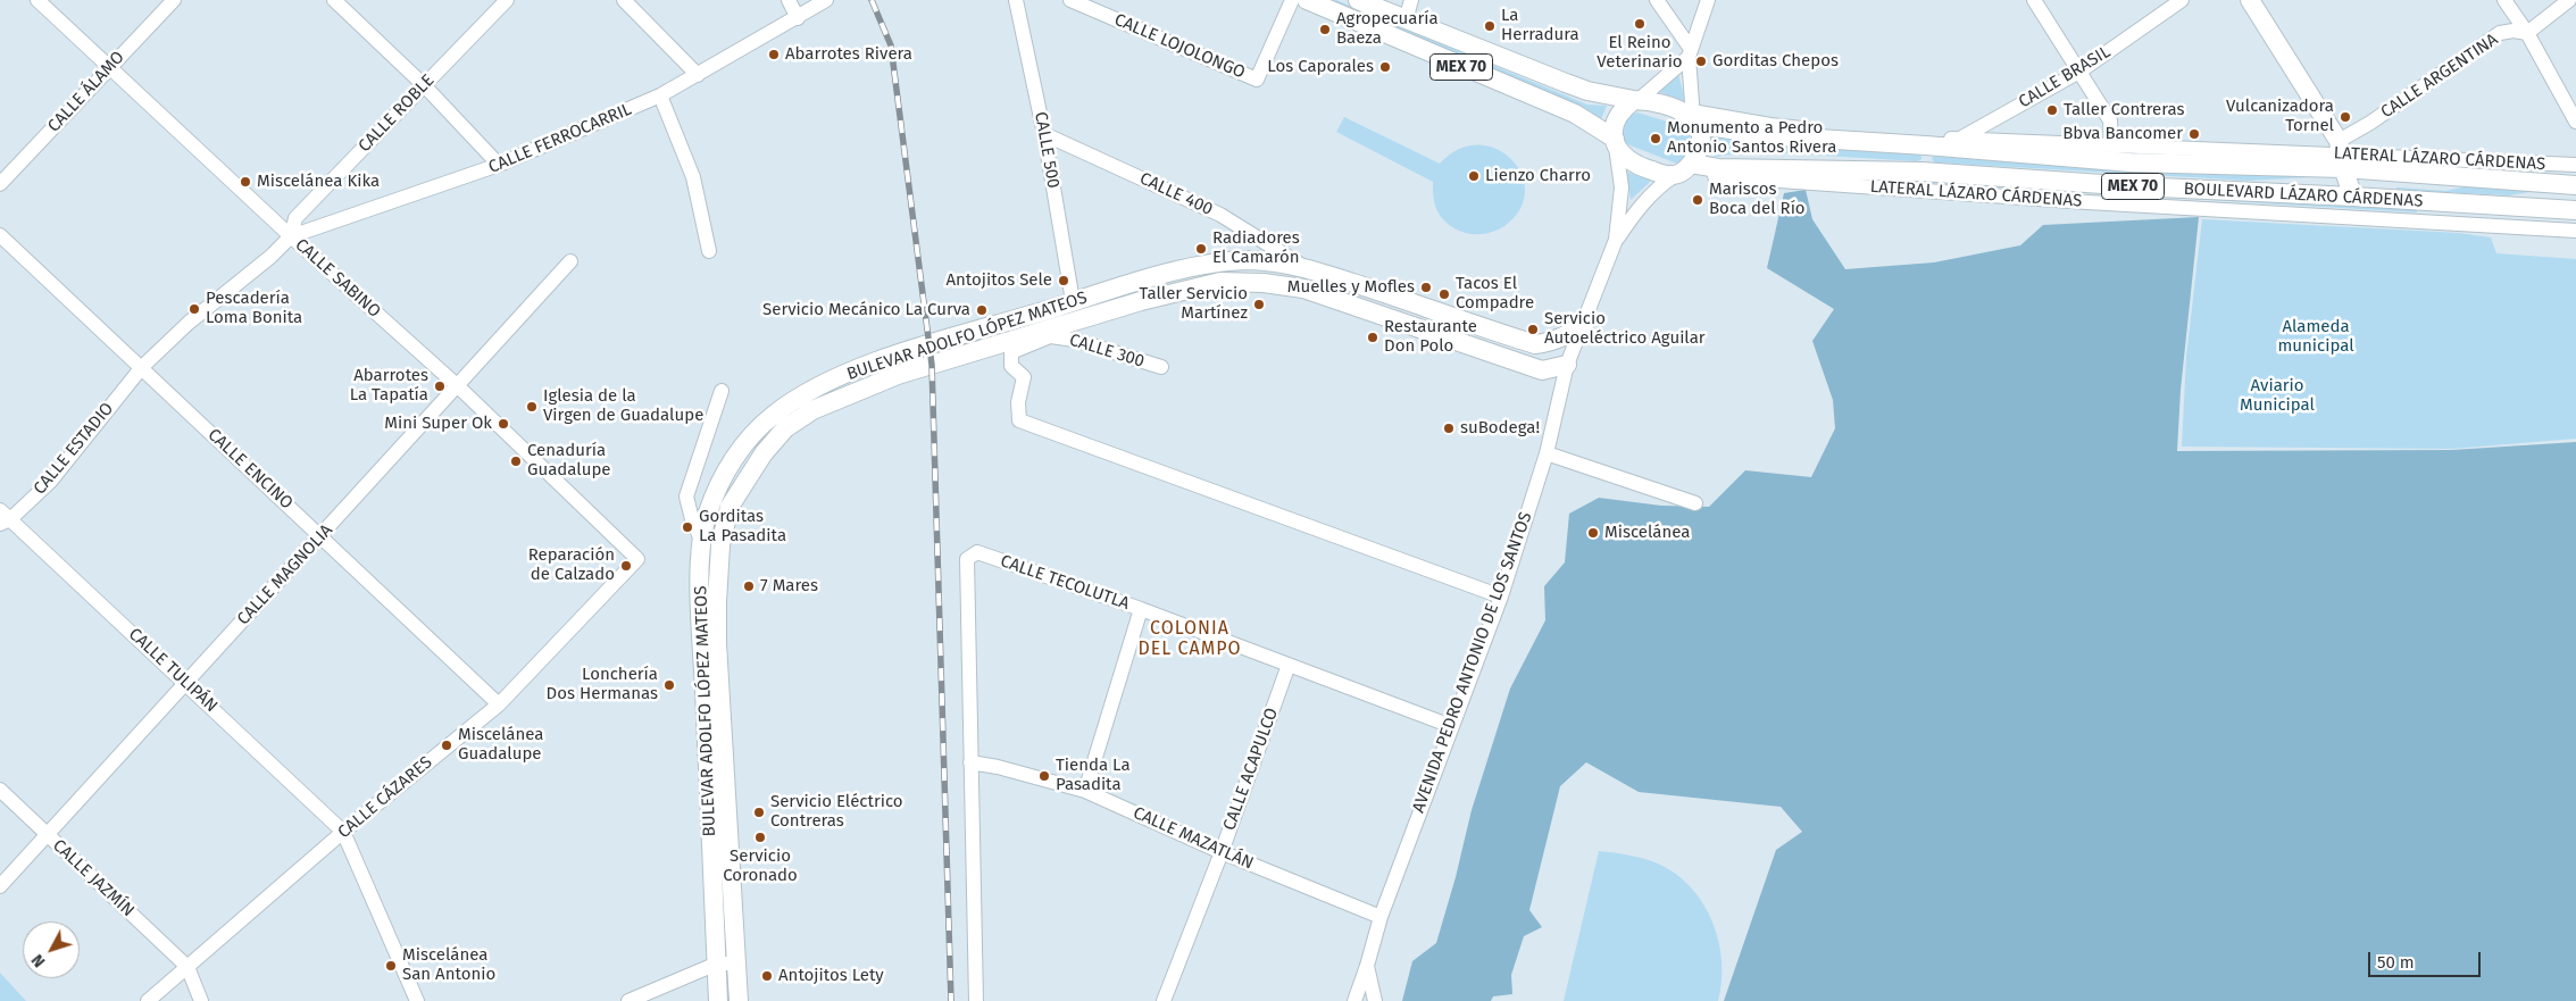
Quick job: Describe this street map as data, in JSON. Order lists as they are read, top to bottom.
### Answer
{
  "streets": {
    "main road": ["MEX 70", "BOULEVARD LÁZARO CÁRDENAS", "BULEVAR ADOLFO LÓPEZ MATEOS"],
    "street": [
      "CALLE LOJOLONGO",
      "CALLE ARGENTINA",
      "CALLE BRASIL",
      "CALLE ÁLAMO",
      "CALLE ROBLE",
      "CALLE FERROCARRIL",
      "CALLE 500",
      "LATERAL LÁZARO CÁRDENAS",
      "CALLE 400",
      "CALLE SABINO",
      "CALLE 300",
      "CALLE ESTADIO",
      "CALLE ENCINO",
      "CALLE MAGNOLIA",
      "CALLE TECOLUTLA",
      "AVENIDA PEDRO ANTONIO DE LOS SANTOS",
      "CALLE TULIPÁN",
      "CALLE ACAPULCO",
      "CALLE CÁZARES",
      "CALLE MAZATLÁN",
      "CALLE JAZMÍN"
    ]
  },
  "crossings": [
    ["MEX 70", "LATERAL LÁZARO CÁRDENAS"],
    ["MEX 70", "BOULEVARD LÁZARO CÁRDENAS"],
    ["CALLE ARGENTINA", "LATERAL LÁZARO CÁRDENAS"],
    ["CALLE ARGENTINA", "BOULEVARD LÁZARO CÁRDENAS"],
    ["CALLE BRASIL", "LATERAL LÁZARO CÁRDENAS"],
    ["CALLE BRASIL", "BOULEVARD LÁZARO CÁRDENAS"],
    ["CALLE ÁLAMO", "CALLE SABINO"],
    ["CALLE ROBLE", "CALLE FERROCARRIL"],
    ["CALLE ROBLE", "CALLE SABINO"],
    ["CALLE ROBLE", "CALLE ESTADIO"],
    ["CALLE ROBLE", "CALLE ENCINO"],
    ["CALLE FERROCARRIL", "CALLE SABINO"],
    ["CALLE 500", "CALLE 400"],
    ["CALLE 500", "BULEVAR ADOLFO LÓPEZ MATEOS"],
    ["LATERAL LÁZARO CÁRDENAS", "BOULEVARD LÁZARO CÁRDENAS"],
    ["CALLE 400", "BULEVAR ADOLFO LÓPEZ MATEOS"],
    ["CALLE SABINO", "CALLE MAGNOLIA"],
    ["CALLE SABINO", "CALLE CÁZARES"],
    ["BULEVAR ADOLFO LÓPEZ MATEOS", "CALLE 300"],
    ["BULEVAR ADOLFO LÓPEZ MATEOS", "AVENIDA PEDRO ANTONIO DE LOS SANTOS"],
    ["CALLE ESTADIO", "CALLE ENCINO"],
    ["CALLE ESTADIO", "CALLE TULIPÁN"],
    ["CALLE ENCINO", "CALLE MAGNOLIA"],
    ["CALLE ENCINO", "CALLE CÁZARES"],
    ["CALLE MAGNOLIA", "CALLE TULIPÁN"],
    ["CALLE MAGNOLIA", "CALLE JAZMÍN"],
    ["CALLE TECOLUTLA", "AVENIDA PEDRO ANTONIO DE LOS SANTOS"],
    ["CALLE TECOLUTLA", "CALLE ACAPULCO"],
    ["CALLE TECOLUTLA", "CALLE MAZATLÁN"],
    ["AVENIDA PEDRO ANTONIO DE LOS SANTOS", "CALLE MAZATLÁN"],
    ["CALLE TULIPÁN", "CALLE CÁZARES"],
    ["CALLE ACAPULCO", "CALLE MAZATLÁN"],
    ["CALLE CÁZARES", "CALLE JAZMÍN"]
  ],
  "districts": ["COLONIA DEL CAMPO"],
  "parks": ["Alameda municipal", "Aviario Municipal"],
  "places": [
    "El Reino Veterinario",
    "La Herradura",
    "Agropecuaría Baeza",
    "Abarrotes Rivera",
    "Gorditas Chepos",
    "Los Caporales",
    "Taller Contreras",
    "Vulcanizadora Tornel",
    "Bbva Bancomer",
    "Monumento a Pedro Antonio Santos Rivera",
    "Lienzo Charro",
    "Miscelánea Kika",
    "Mariscos Boca del Río",
    "Radiadores El Camarón",
    "Antojitos Sele",
    "Muelles y Mofles",
    "Tacos El Compadre",
    "Taller Servicio Martínez",
    "Pescadería Loma Bonita",
    "Servicio Mecánico La Curva",
    "Servicio Autoeléctrico Aguilar",
    "Restaurante Don Polo",
    "Abarrotes La Tapatía",
    "Iglesia de la Virgen de Guadalupe",
    "Mini Super Ok",
    "suBodega!",
    "Cenaduría Guadalupe",
    "Gorditas La Pasadita",
    "Miscelánea",
    "Reparación de Calzado",
    "7 Mares",
    "Lonchería Dos Hermanas",
    "Miscelánea Guadalupe",
    "Tienda La Pasadita",
    "Servicio Eléctrico Contreras",
    "Servicio Coronado",
    "Miscelánea San Antonio",
    "Antojitos Lety"
  ],
  "scale_bar": "50 m",
  "north": "bottom left"
}
